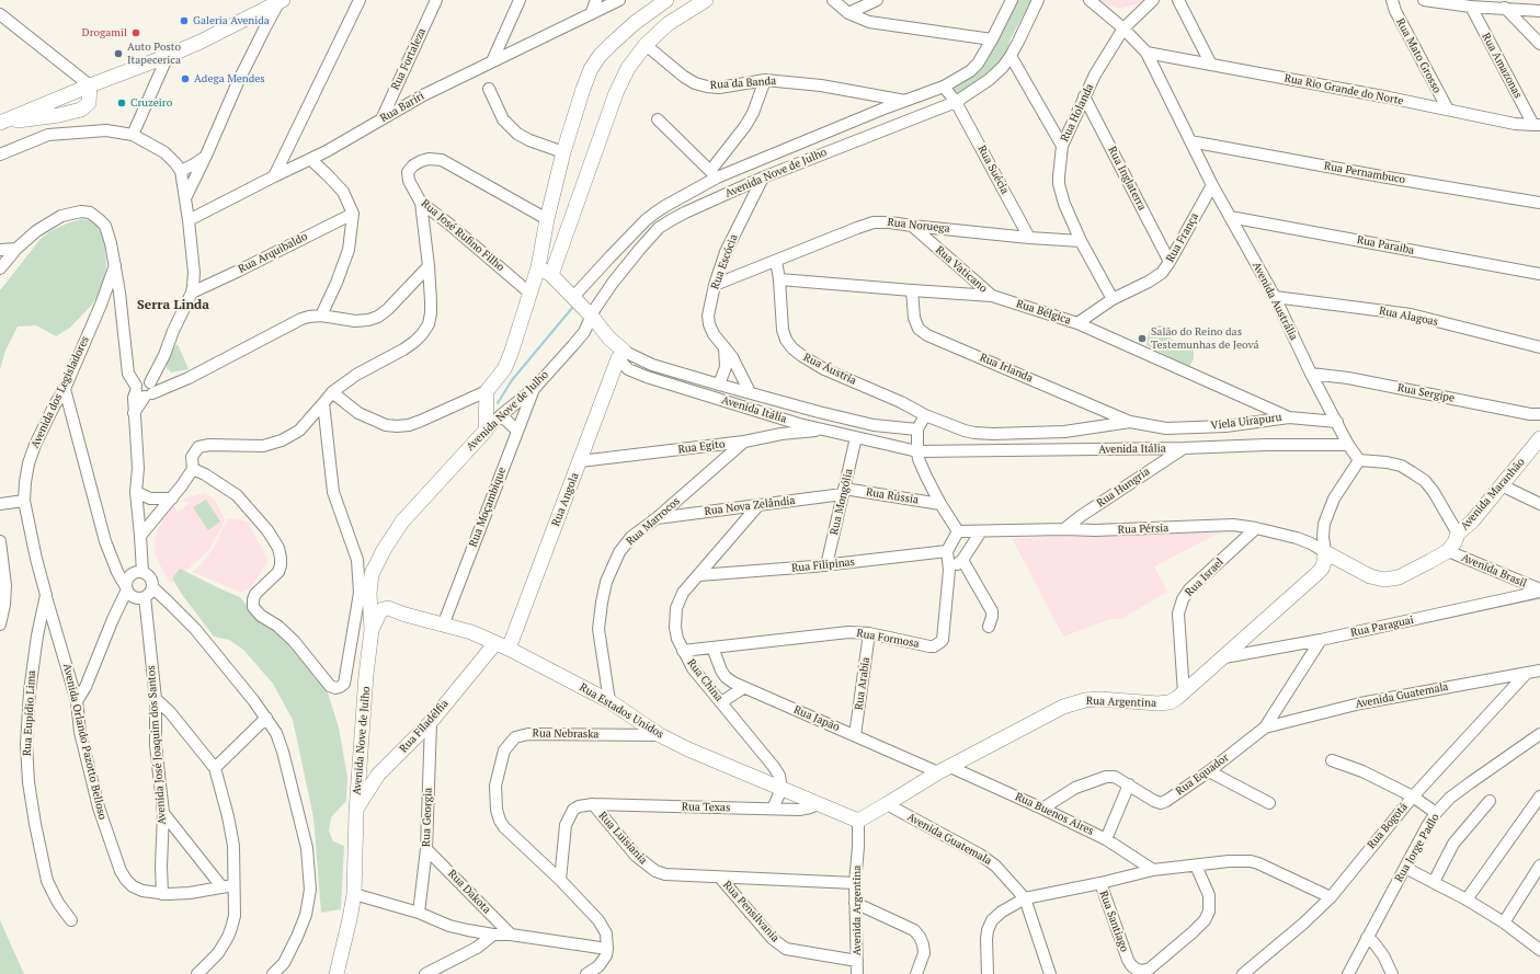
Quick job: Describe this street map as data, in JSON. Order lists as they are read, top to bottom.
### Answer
{
  "streets": {
    "main road": [
      "Avenida Nove de Julho",
      "Avenida Itália",
      "Avenida Maranhão",
      "Rua Angola",
      "Rua Argentina",
      "Rua Estados Unidos",
      "Rua Filadélfia"
    ],
    "street": [
      "Rua Mato Grosso",
      "Rua Fortaleza",
      "Rua Amazonas",
      "Rua da Banda",
      "Rua Rio Grande do Norte",
      "Rua Bariri",
      "Rua Holanda",
      "Rua Suécia",
      "Rua Pernambuco",
      "Rua Inglaterra",
      "Rua Noruega",
      "Rua José Rufino Filho",
      "Rua França",
      "Rua Paraiba",
      "Rua Arquibaldo",
      "Rua Escócia",
      "Rua Vaticano",
      "Avenida Austrália",
      "Rua Bélgica",
      "Rua Alagoas",
      "Rua Irlanda",
      "Rua Áustria",
      "Avenida dos Legisladores",
      "Rua Sergipe",
      "Viela Uirapuru",
      "Rua Egito",
      "Rua Hungria",
      "Rua Rússia",
      "Rua Mongólia",
      "Rua Nova Zelândia",
      "Rua Moçambique",
      "Rua Marrocos",
      "Rua Pérsia",
      "Rua Filipinas",
      "Avenida Brasil",
      "Rua Israel",
      "Rua Paraguai",
      "Rua Formosa",
      "Rua China",
      "Rua Arabia",
      "Avenida Guatemala",
      "Rua Eupídio Lima",
      "Rua Japão",
      "Rua Nebraska",
      "Avenida Orlando Pazotto Belloso",
      "Avenida José Joaquim dos Santos",
      "Rua Equador",
      "Rua Texas",
      "Rua Buenos Aires",
      "Rua Georgia",
      "Rua Bogotá",
      "Rua Luisiania",
      "Rua Jorge Padlo",
      "Rua Dakota",
      "Avenida Argentina",
      "Rua Pensilvania",
      "Rua Santiago"
    ]
  },
  "crossings": [
    ["Rua Mato Grosso", "Rua Rio Grande do Norte"],
    ["Rua Fortaleza", "Rua Bariri"],
    ["Rua Amazonas", "Rua Rio Grande do Norte"],
    ["Rua da Banda", "Avenida Nove de Julho"],
    ["Rua Rio Grande do Norte", "Avenida Austrália"],
    ["Rua Holanda", "Rua Inglaterra"],
    ["Rua Holanda", "Rua Noruega"],
    ["Rua Holanda", "Rua França"],
    ["Rua Holanda", "Avenida Austrália"],
    ["Rua Suécia", "Avenida Nove de Julho"],
    ["Rua Suécia", "Rua Noruega"],
    ["Avenida Nove de Julho", "Rua Escócia"],
    ["Avenida Nove de Julho", "Avenida Itália"],
    ["Avenida Nove de Julho", "Rua Moçambique"],
    ["Avenida Nove de Julho", "Rua Estados Unidos"],
    ["Avenida Nove de Julho", "Rua Filadélfia"],
    ["Rua Pernambuco", "Avenida Austrália"],
    ["Rua Inglaterra", "Rua França"],
    ["Rua Noruega", "Rua Escócia"],
    ["Rua Noruega", "Rua Vaticano"],
    ["Rua Noruega", "Rua Áustria"],
    ["Rua França", "Avenida Austrália"],
    ["Rua França", "Rua Bélgica"],
    ["Rua Paraiba", "Avenida Austrália"],
    ["Rua Escócia", "Avenida Itália"],
    ["Rua Vaticano", "Rua Bélgica"],
    ["Avenida Austrália", "Rua Alagoas"],
    ["Avenida Austrália", "Rua Sergipe"],
    ["Avenida Austrália", "Avenida Itália"],
    ["Avenida Austrália", "Viela Uirapuru"],
    ["Avenida Austrália", "Avenida Maranhão"],
    ["Avenida Austrália", "Rua Pérsia"],
    ["Avenida Austrália", "Avenida Brasil"],
    ["Avenida Austrália", "Rua Argentina"],
    ["Rua Bélgica", "Rua Irlanda"],
    ["Rua Bélgica", "Rua Áustria"],
    ["Rua Bélgica", "Viela Uirapuru"],
    ["Rua Irlanda", "Viela Uirapuru"],
    ["Avenida dos Legisladores", "Rua Eupídio Lima"],
    ["Avenida Itália", "Rua Egito"],
    ["Avenida Itália", "Rua Hungria"],
    ["Avenida Itália", "Rua Angola"],
    ["Avenida Itália", "Rua Mongólia"],
    ["Rua Egito", "Rua Angola"],
    ["Rua Egito", "Rua Marrocos"],
    ["Rua Hungria", "Rua Pérsia"],
    ["Avenida Maranhão", "Rua Pérsia"],
    ["Avenida Maranhão", "Avenida Brasil"],
    ["Avenida Maranhão", "Rua Argentina"],
    ["Rua Rússia", "Rua Mongólia"],
    ["Rua Rússia", "Rua Nova Zelândia"],
    ["Rua Angola", "Rua Estados Unidos"],
    ["Rua Mongólia", "Rua Nova Zelândia"],
    ["Rua Mongólia", "Rua Filipinas"],
    ["Rua Nova Zelândia", "Rua Marrocos"],
    ["Rua Nova Zelândia", "Rua China"],
    ["Rua Moçambique", "Rua Estados Unidos"],
    ["Rua Marrocos", "Rua Estados Unidos"],
    ["Rua Pérsia", "Avenida Brasil"],
    ["Rua Pérsia", "Rua Israel"],
    ["Rua Pérsia", "Rua Argentina"],
    ["Rua Filipinas", "Rua Formosa"],
    ["Rua Filipinas", "Rua China"],
    ["Avenida Brasil", "Rua Paraguai"],
    ["Avenida Brasil", "Rua Argentina"],
    ["Rua Israel", "Rua Argentina"],
    ["Rua Paraguai", "Rua Argentina"],
    ["Rua Paraguai", "Rua Equador"],
    ["Rua Formosa", "Rua China"],
    ["Rua Formosa", "Rua Arabia"],
    ["Rua Formosa", "Rua Japão"],
    ["Rua China", "Rua Estados Unidos"],
    ["Rua Arabia", "Rua Japão"],
    ["Avenida Guatemala", "Rua Argentina"],
    ["Avenida Guatemala", "Rua Equador"],
    ["Avenida Guatemala", "Rua Bogotá"],
    ["Rua Argentina", "Rua Estados Unidos"],
    ["Rua Argentina", "Rua Japão"],
    ["Rua Argentina", "Rua Buenos Aires"],
    ["Rua Argentina", "Avenida Argentina"],
    ["Rua Estados Unidos", "Rua Filadélfia"],
    ["Rua Estados Unidos", "Rua Nebraska"],
    ["Rua Estados Unidos", "Rua Texas"],
    ["Rua Estados Unidos", "Avenida Argentina"],
    ["Rua Eupídio Lima", "Avenida Orlando Pazotto Belloso"],
    ["Rua Japão", "Rua Buenos Aires"],
    ["Rua Filadélfia", "Rua Georgia"],
    ["Rua Nebraska", "Rua Luisiania"],
    ["Avenida Orlando Pazotto Belloso", "Avenida José Joaquim dos Santos"],
    ["Rua Equador", "Rua Buenos Aires"],
    ["Rua Texas", "Rua Luisiania"],
    ["Rua Georgia", "Rua Dakota"],
    ["Rua Luisiania", "Avenida Argentina"],
    ["Rua Luisiania", "Rua Pensilvania"],
    ["Avenida Argentina", "Rua Pensilvania"]
  ],
  "districts": ["Serra Linda"],
  "places": [
    "Galeria Avenida",
    "Drogamil",
    "Auto Posto Itapecerica",
    "Adega Mendes",
    "Cruzeiro",
    "Salão do Reino das Testemunhas de Jeová"
  ]
}
